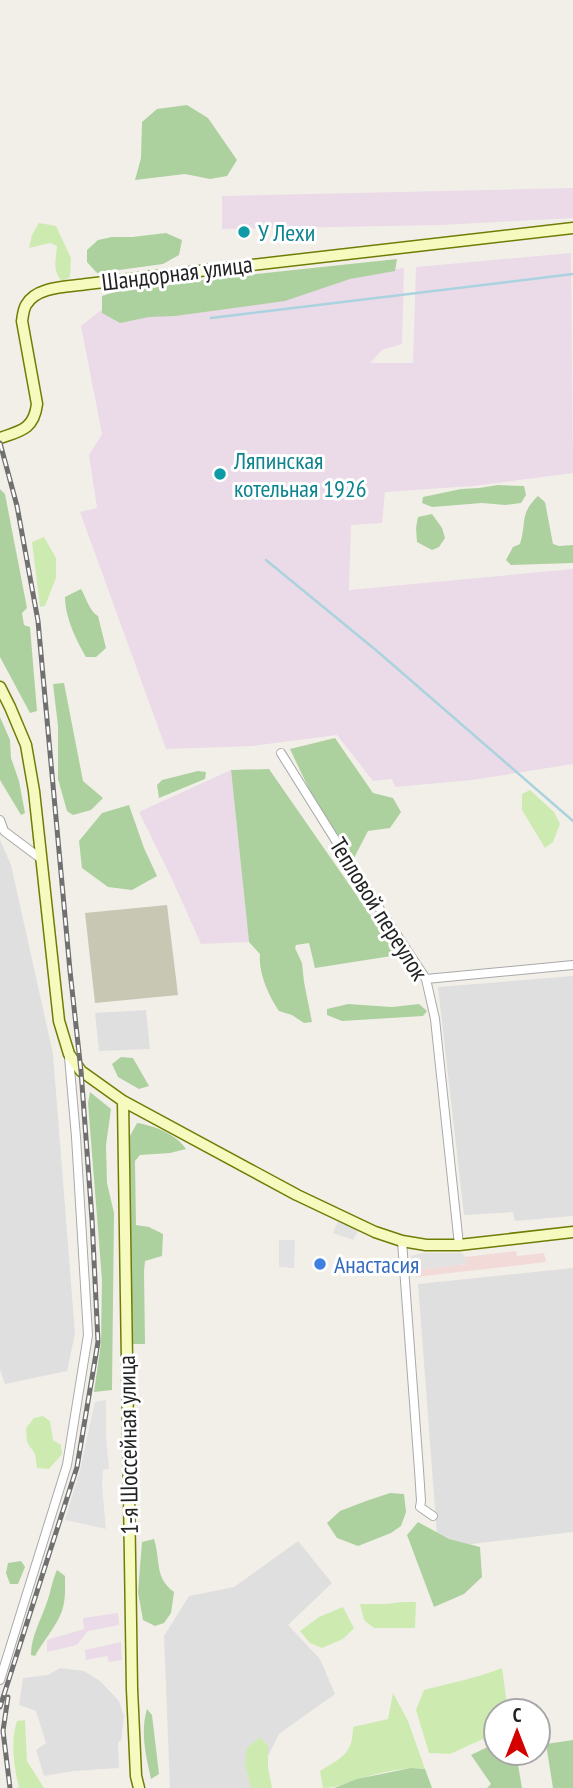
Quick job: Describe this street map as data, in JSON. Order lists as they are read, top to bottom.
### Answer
{
  "streets": {
    "street": ["Шандорная улица", "Тепловой переулок", "1-я Шоссейная улица"]
  },
  "places": ["У Лехи", "Ляпинская котельная 1926", "Анастасия"],
  "north": "top"
}
